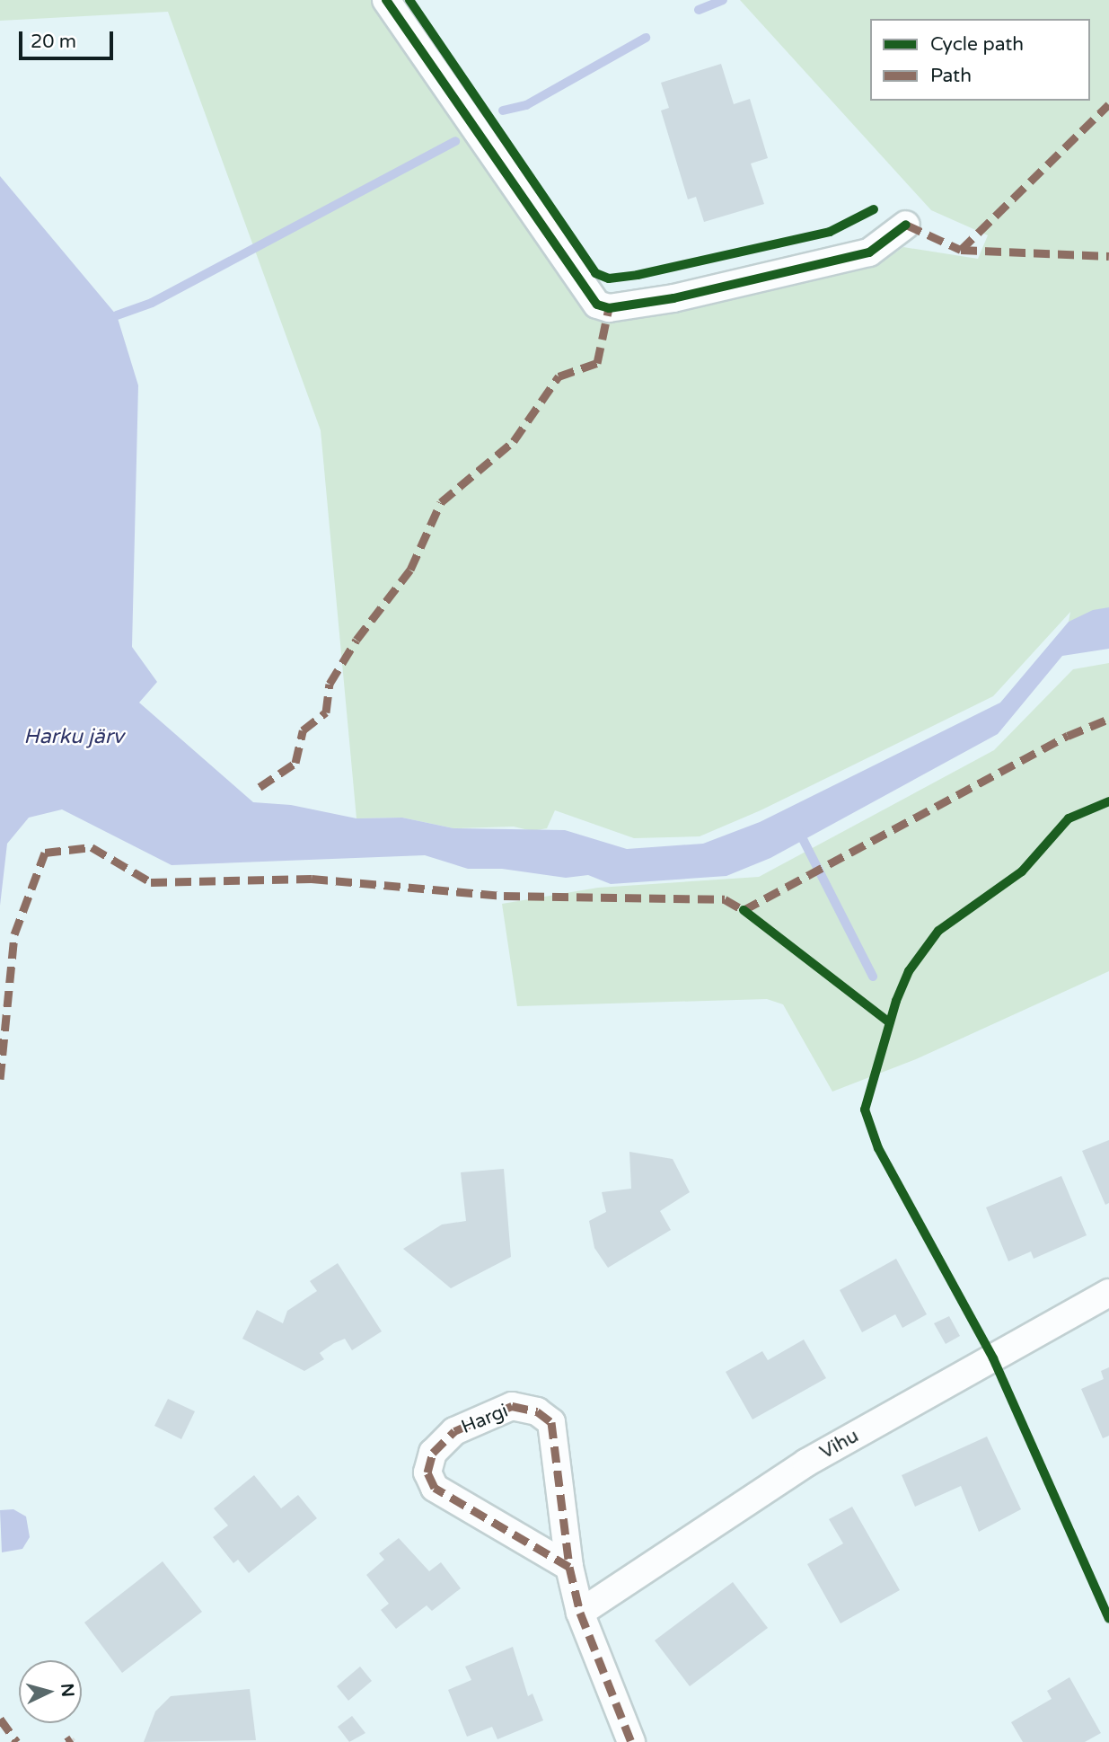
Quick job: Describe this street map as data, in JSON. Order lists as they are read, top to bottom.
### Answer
{
  "streets": {
    "street": ["Hargi", "Vihu"]
  },
  "crossings": [
    ["Hargi", "Vihu"]
  ],
  "water": ["Harku järv"],
  "legend": ["Cycle path", "Path"],
  "scale_bar": "20 m",
  "north": "right"
}
